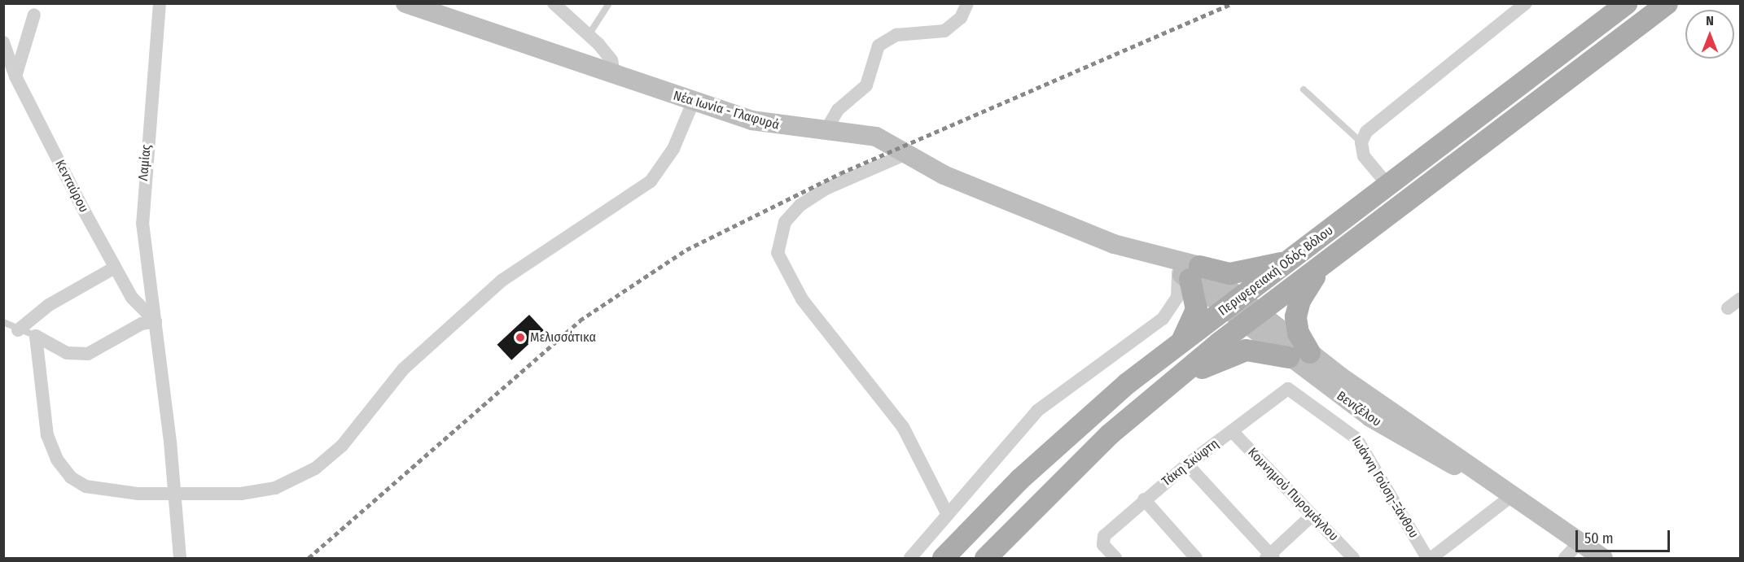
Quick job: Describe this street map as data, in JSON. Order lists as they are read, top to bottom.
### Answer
{
  "streets": {
    "main road": ["Νέα Ιωνία - Γλαφυρά", "Περιφερειακή Οδός Βόλου", "Βενιζέλου"],
    "street": [
      "Λαμίας",
      "Κενταύρου",
      "Τάκη Σκύφτη",
      "Ιωάννη Γούση-Ξάνθου",
      "Κομνημού Πυρομάγλου"
    ]
  },
  "crossings": [
    ["Νέα Ιωνία - Γλαφυρά", "Περιφερειακή Οδός Βόλου"],
    ["Νέα Ιωνία - Γλαφυρά", "Βενιζέλου"],
    ["Λαμίας", "Κενταύρου"],
    ["Περιφερειακή Οδός Βόλου", "Βενιζέλου"],
    ["Τάκη Σκύφτη", "Ιωάννη Γούση-Ξάνθου"],
    ["Τάκη Σκύφτη", "Κομνημού Πυρομάγλου"]
  ],
  "places": ["Μελισσάτικα"],
  "scale_bar": "50 m",
  "north": "top"
}
